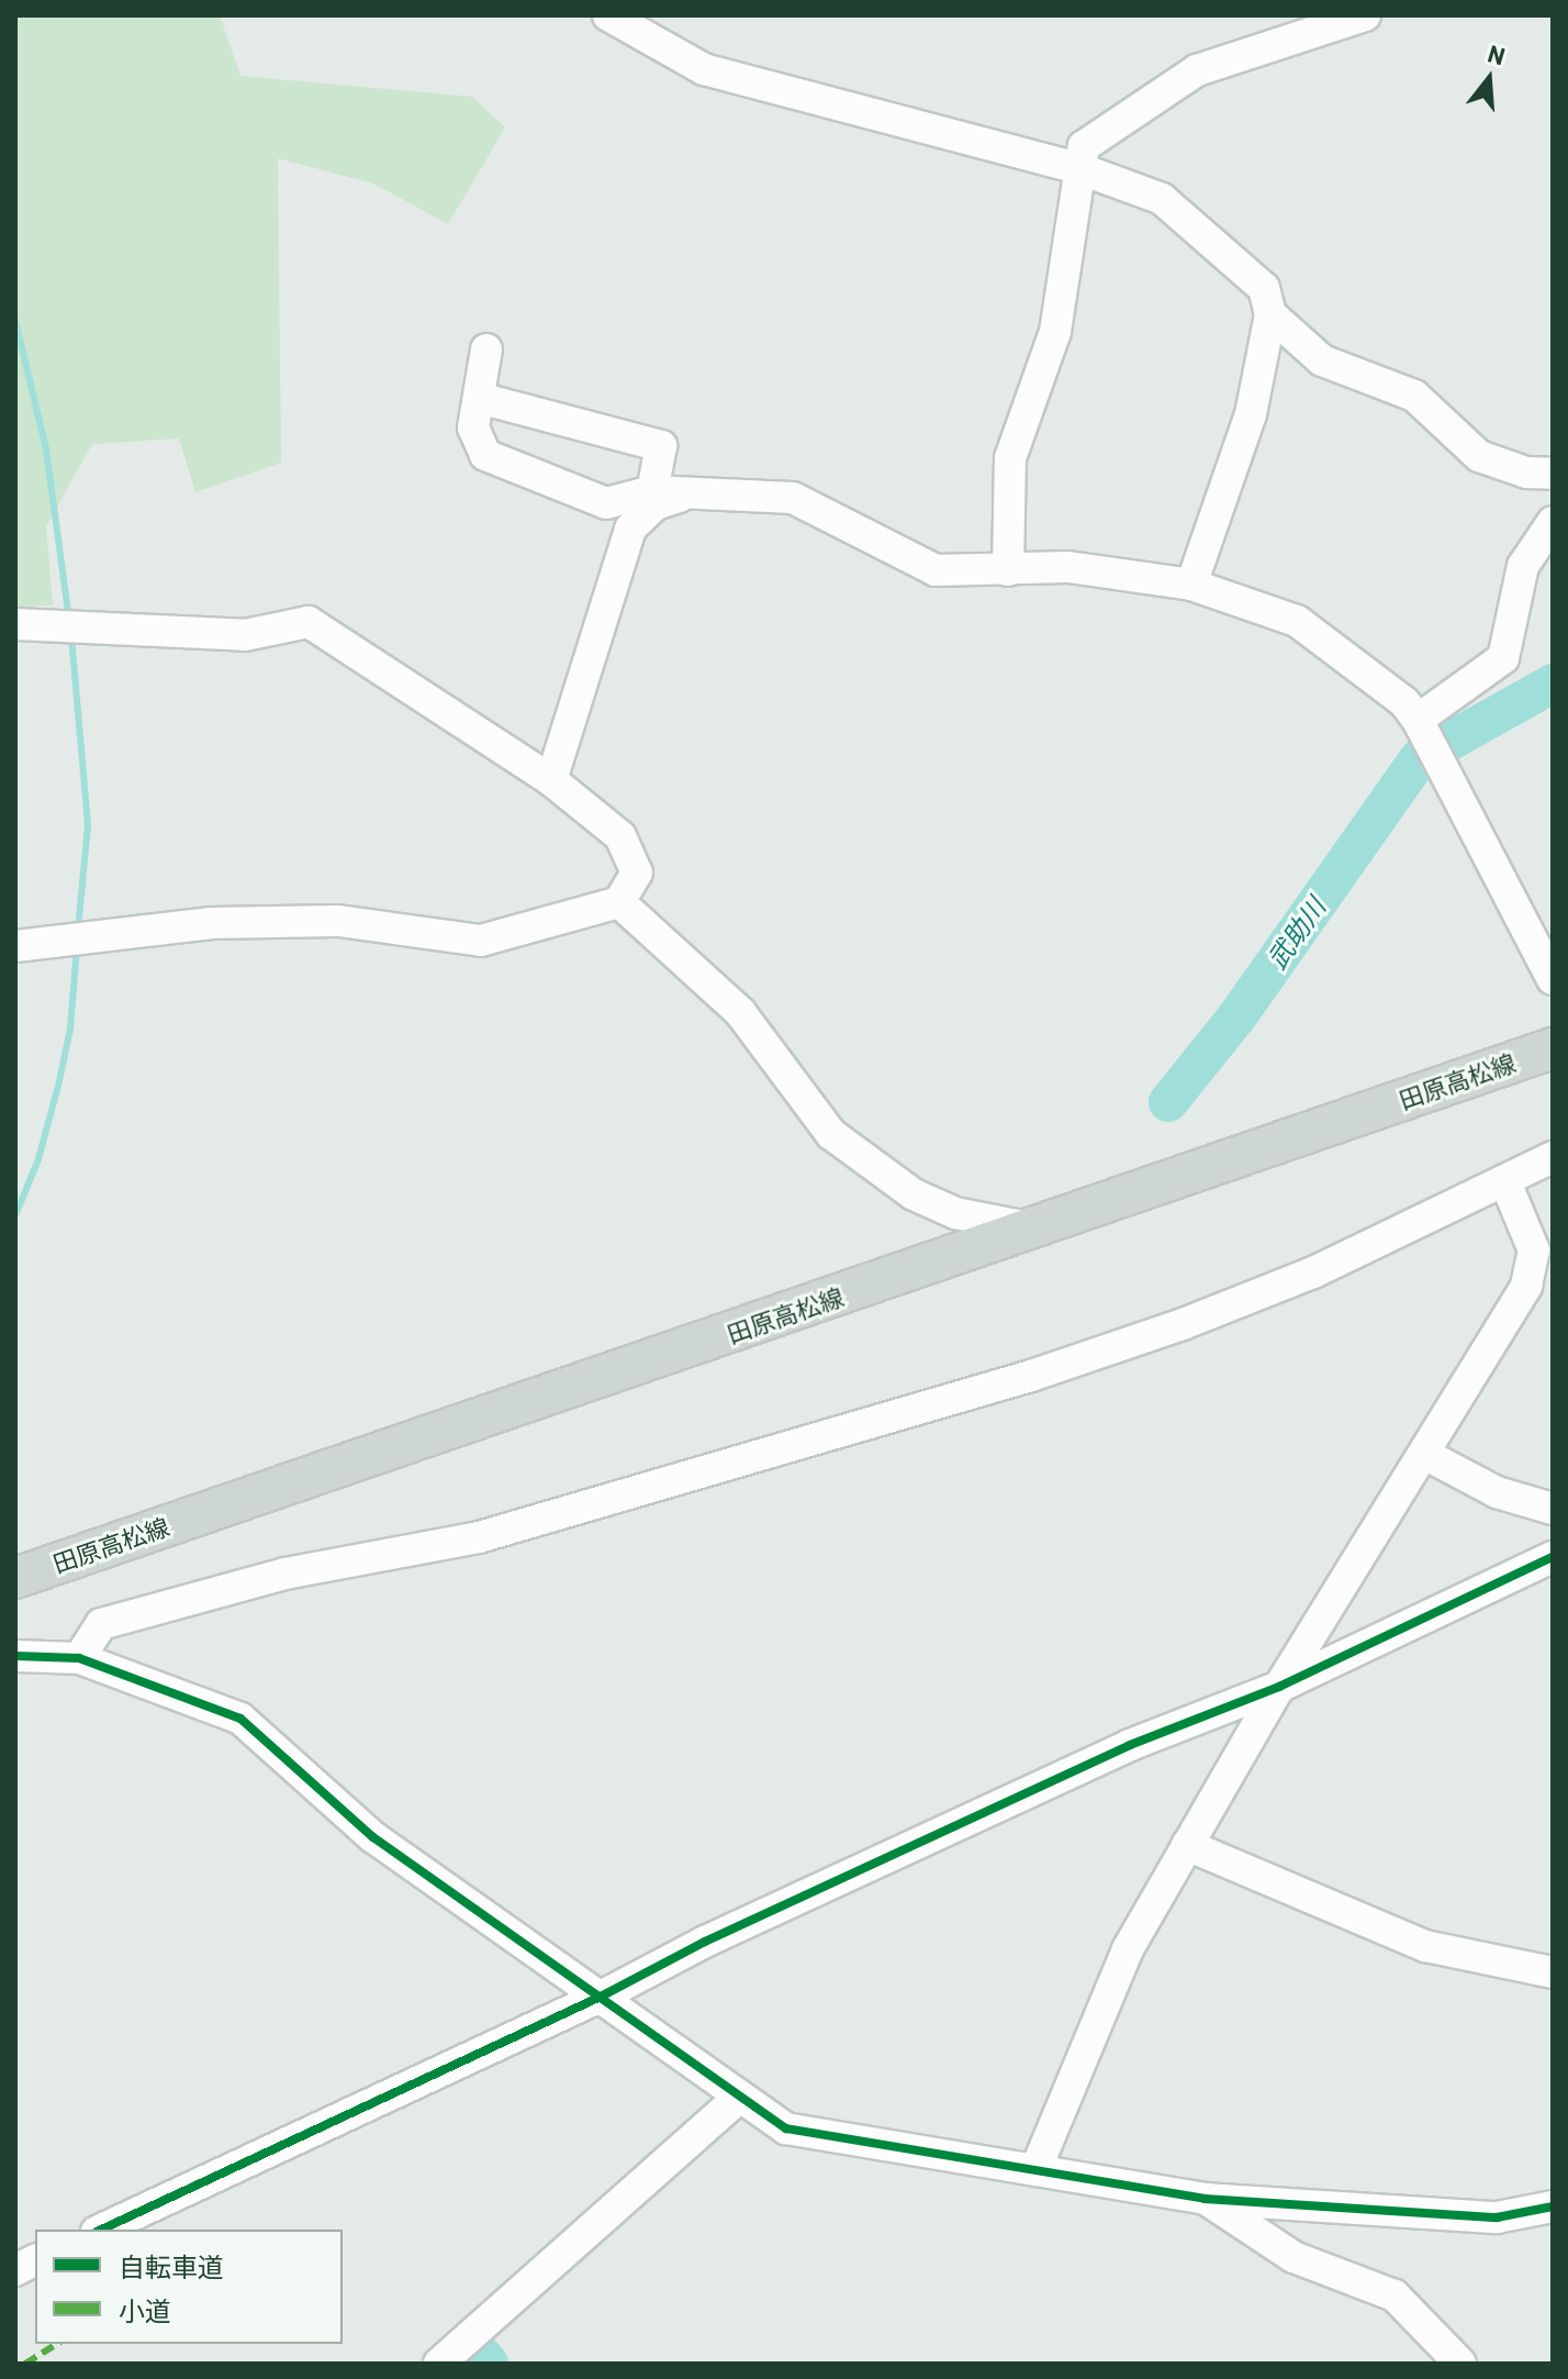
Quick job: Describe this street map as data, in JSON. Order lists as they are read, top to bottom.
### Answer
{
  "streets": {
    "main road": ["田原高松線"]
  },
  "water": ["武助川"],
  "legend": ["自転車道", "小道"],
  "north": "top"
}
